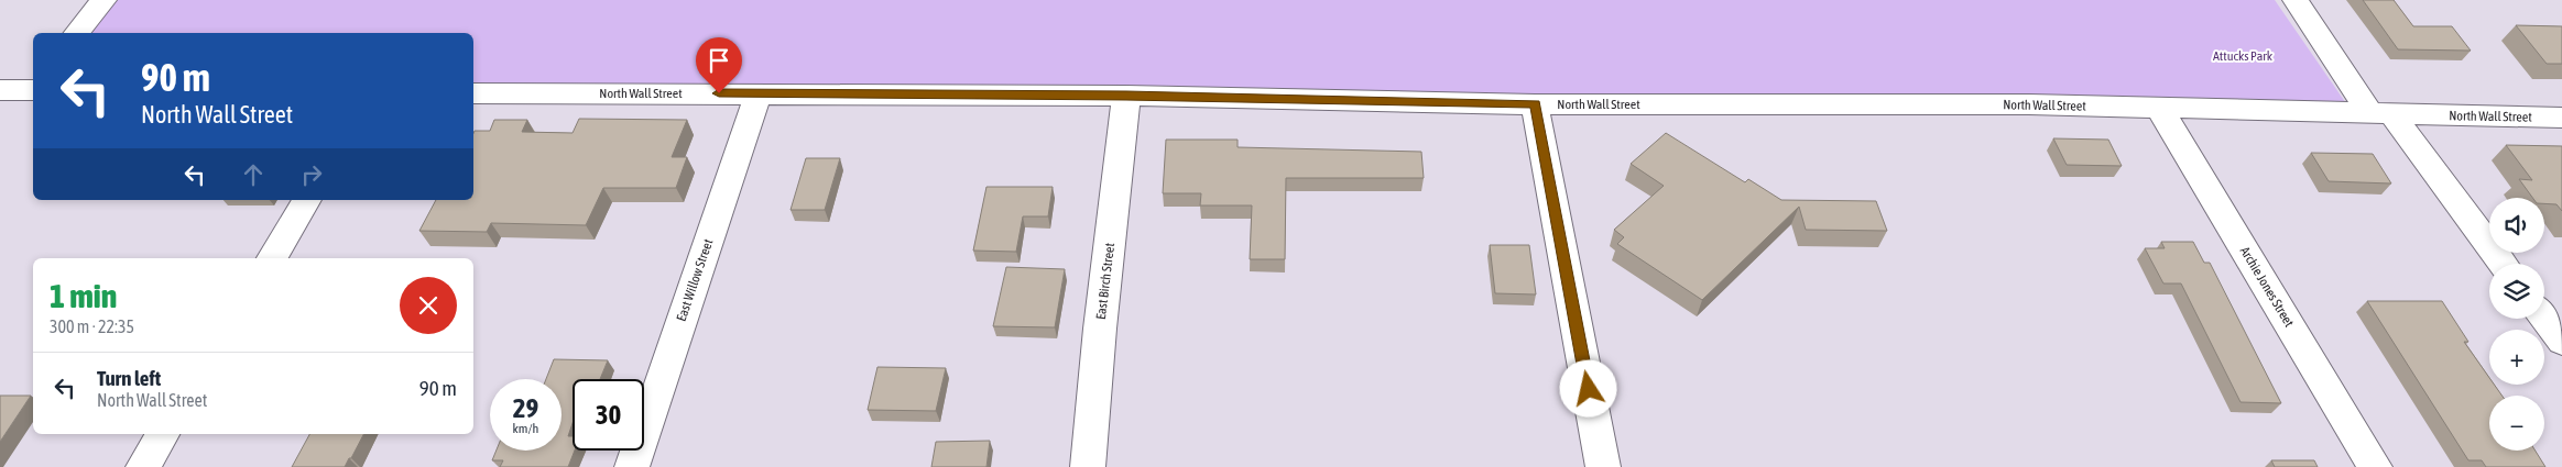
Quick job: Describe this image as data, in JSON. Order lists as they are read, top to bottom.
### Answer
{
  "streets": {
    "street": [
      "North Wall Street",
      "East Willow Street",
      "East Birch Street",
      "Archie Jones Street"
    ]
  },
  "crossings": [
    ["North Wall Street", "East Willow Street"],
    ["North Wall Street", "East Birch Street"],
    ["North Wall Street", "Archie Jones Street"]
  ],
  "parks": ["Attucks Park"],
  "page": {
    "turn": ["90 m", "North Wall Street"],
    "map_buttons": ["+", "−"],
    "heading": ["1 min", "300 m · 22:35"],
    "list": [
      {
        "name": "Turn left",
        "note": "North Wall Street",
        "value": "90 m"
      }
    ],
    "speed": "29 km/h",
    "limit": "30"
  }
}
